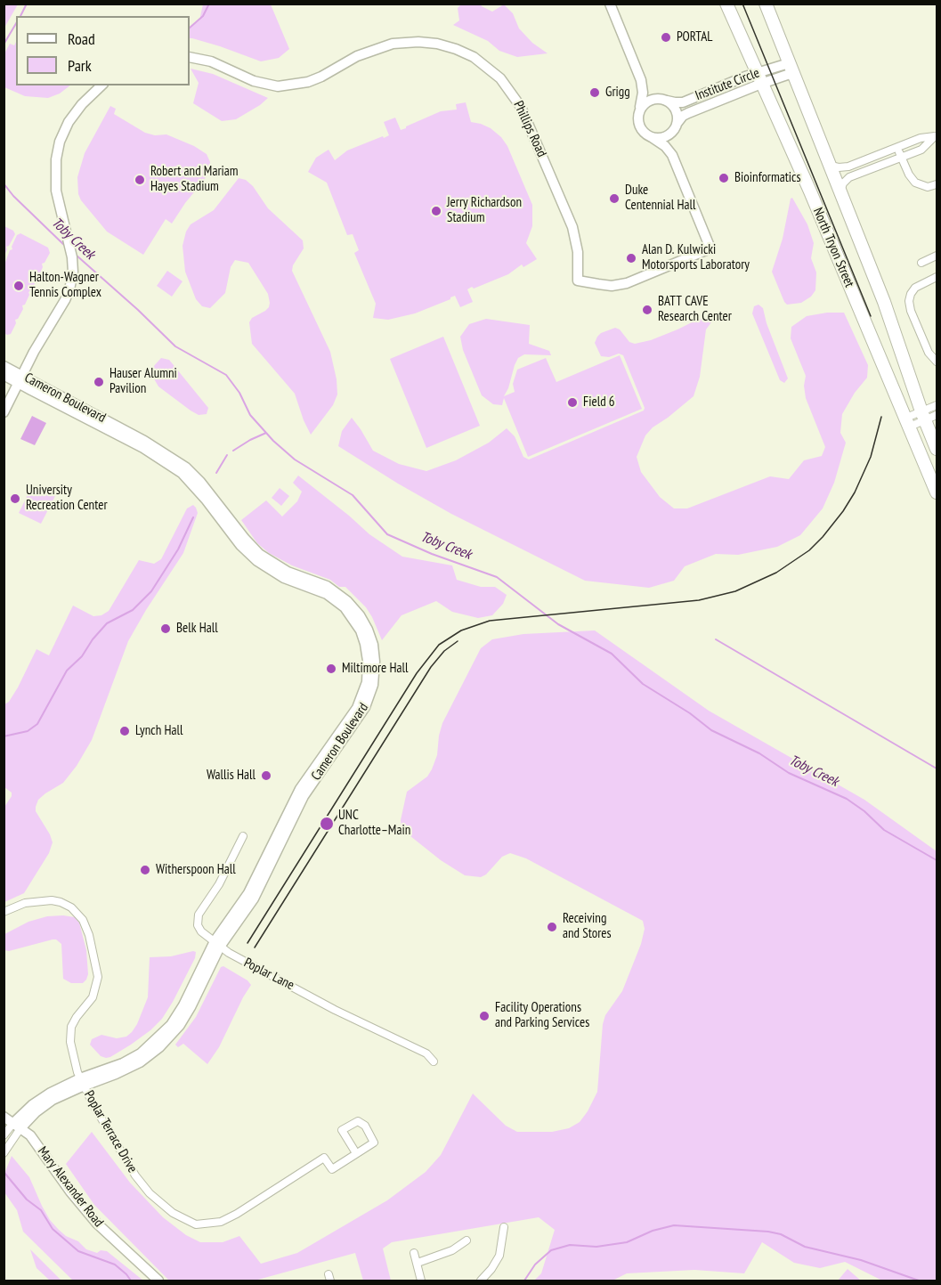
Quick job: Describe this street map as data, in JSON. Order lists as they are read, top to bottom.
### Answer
{
  "streets": {
    "main road": ["North Tryon Street"],
    "street": [
      "Institute Circle",
      "Phillips Road",
      "Cameron Boulevard",
      "Poplar Lane",
      "Poplar Terrace Drive",
      "Mary Alexander Road"
    ]
  },
  "crossings": [
    ["Institute Circle", "North Tryon Street"],
    ["Cameron Boulevard", "Poplar Lane"],
    ["Cameron Boulevard", "Poplar Terrace Drive"],
    ["Cameron Boulevard", "Mary Alexander Road"]
  ],
  "water": ["Toby Creek"],
  "places": [
    "PORTAL",
    "Grigg",
    "Bioinformatics",
    "Robert and Mariam Hayes Stadium",
    "Duke Centennial Hall",
    "Jerry Richardson Stadium",
    "Alan D. Kulwicki Motorsports Laboratory",
    "Halton-Wagner Tennis Complex",
    "BATT CAVE Research Center",
    "Hauser Alumni Pavilion",
    "Field 6",
    "University Recreation Center",
    "Belk Hall",
    "Miltimore Hall",
    "Lynch Hall",
    "Wallis Hall",
    "UNC Charlotte–Main",
    "Witherspoon Hall",
    "Receiving and Stores",
    "Facility Operations and Parking Services"
  ],
  "legend": ["Road", "Park"]
}
